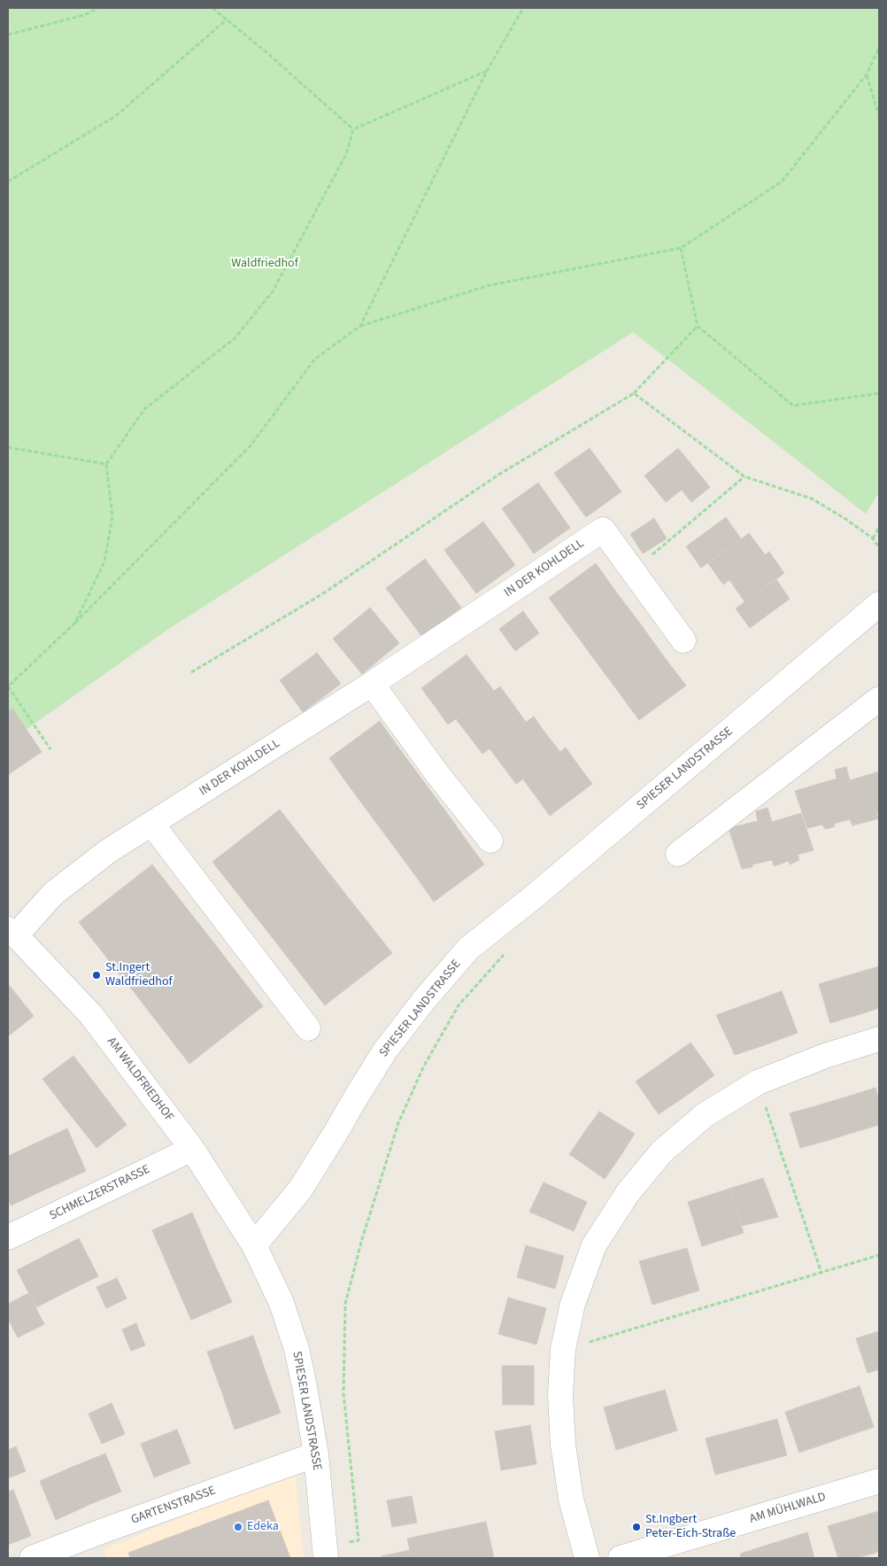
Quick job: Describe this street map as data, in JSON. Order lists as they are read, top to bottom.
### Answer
{
  "streets": {
    "street": [
      "IN DER KOHLDELL",
      "SPIESER LANDSTRASSE",
      "AM WALDFRIEDHOF",
      "SCHMELZERSTRASSE",
      "GARTENSTRASSE",
      "AM MÜHLWALD"
    ]
  },
  "crossings": [
    ["IN DER KOHLDELL", "AM WALDFRIEDHOF"],
    ["SPIESER LANDSTRASSE", "AM WALDFRIEDHOF"],
    ["SPIESER LANDSTRASSE", "GARTENSTRASSE"],
    ["AM WALDFRIEDHOF", "SCHMELZERSTRASSE"]
  ],
  "parks": ["Waldfriedhof"],
  "places": ["St.Ingert Waldfriedhof", "Edeka", "St.Ingbert Peter-Eich-Straße"]
}
